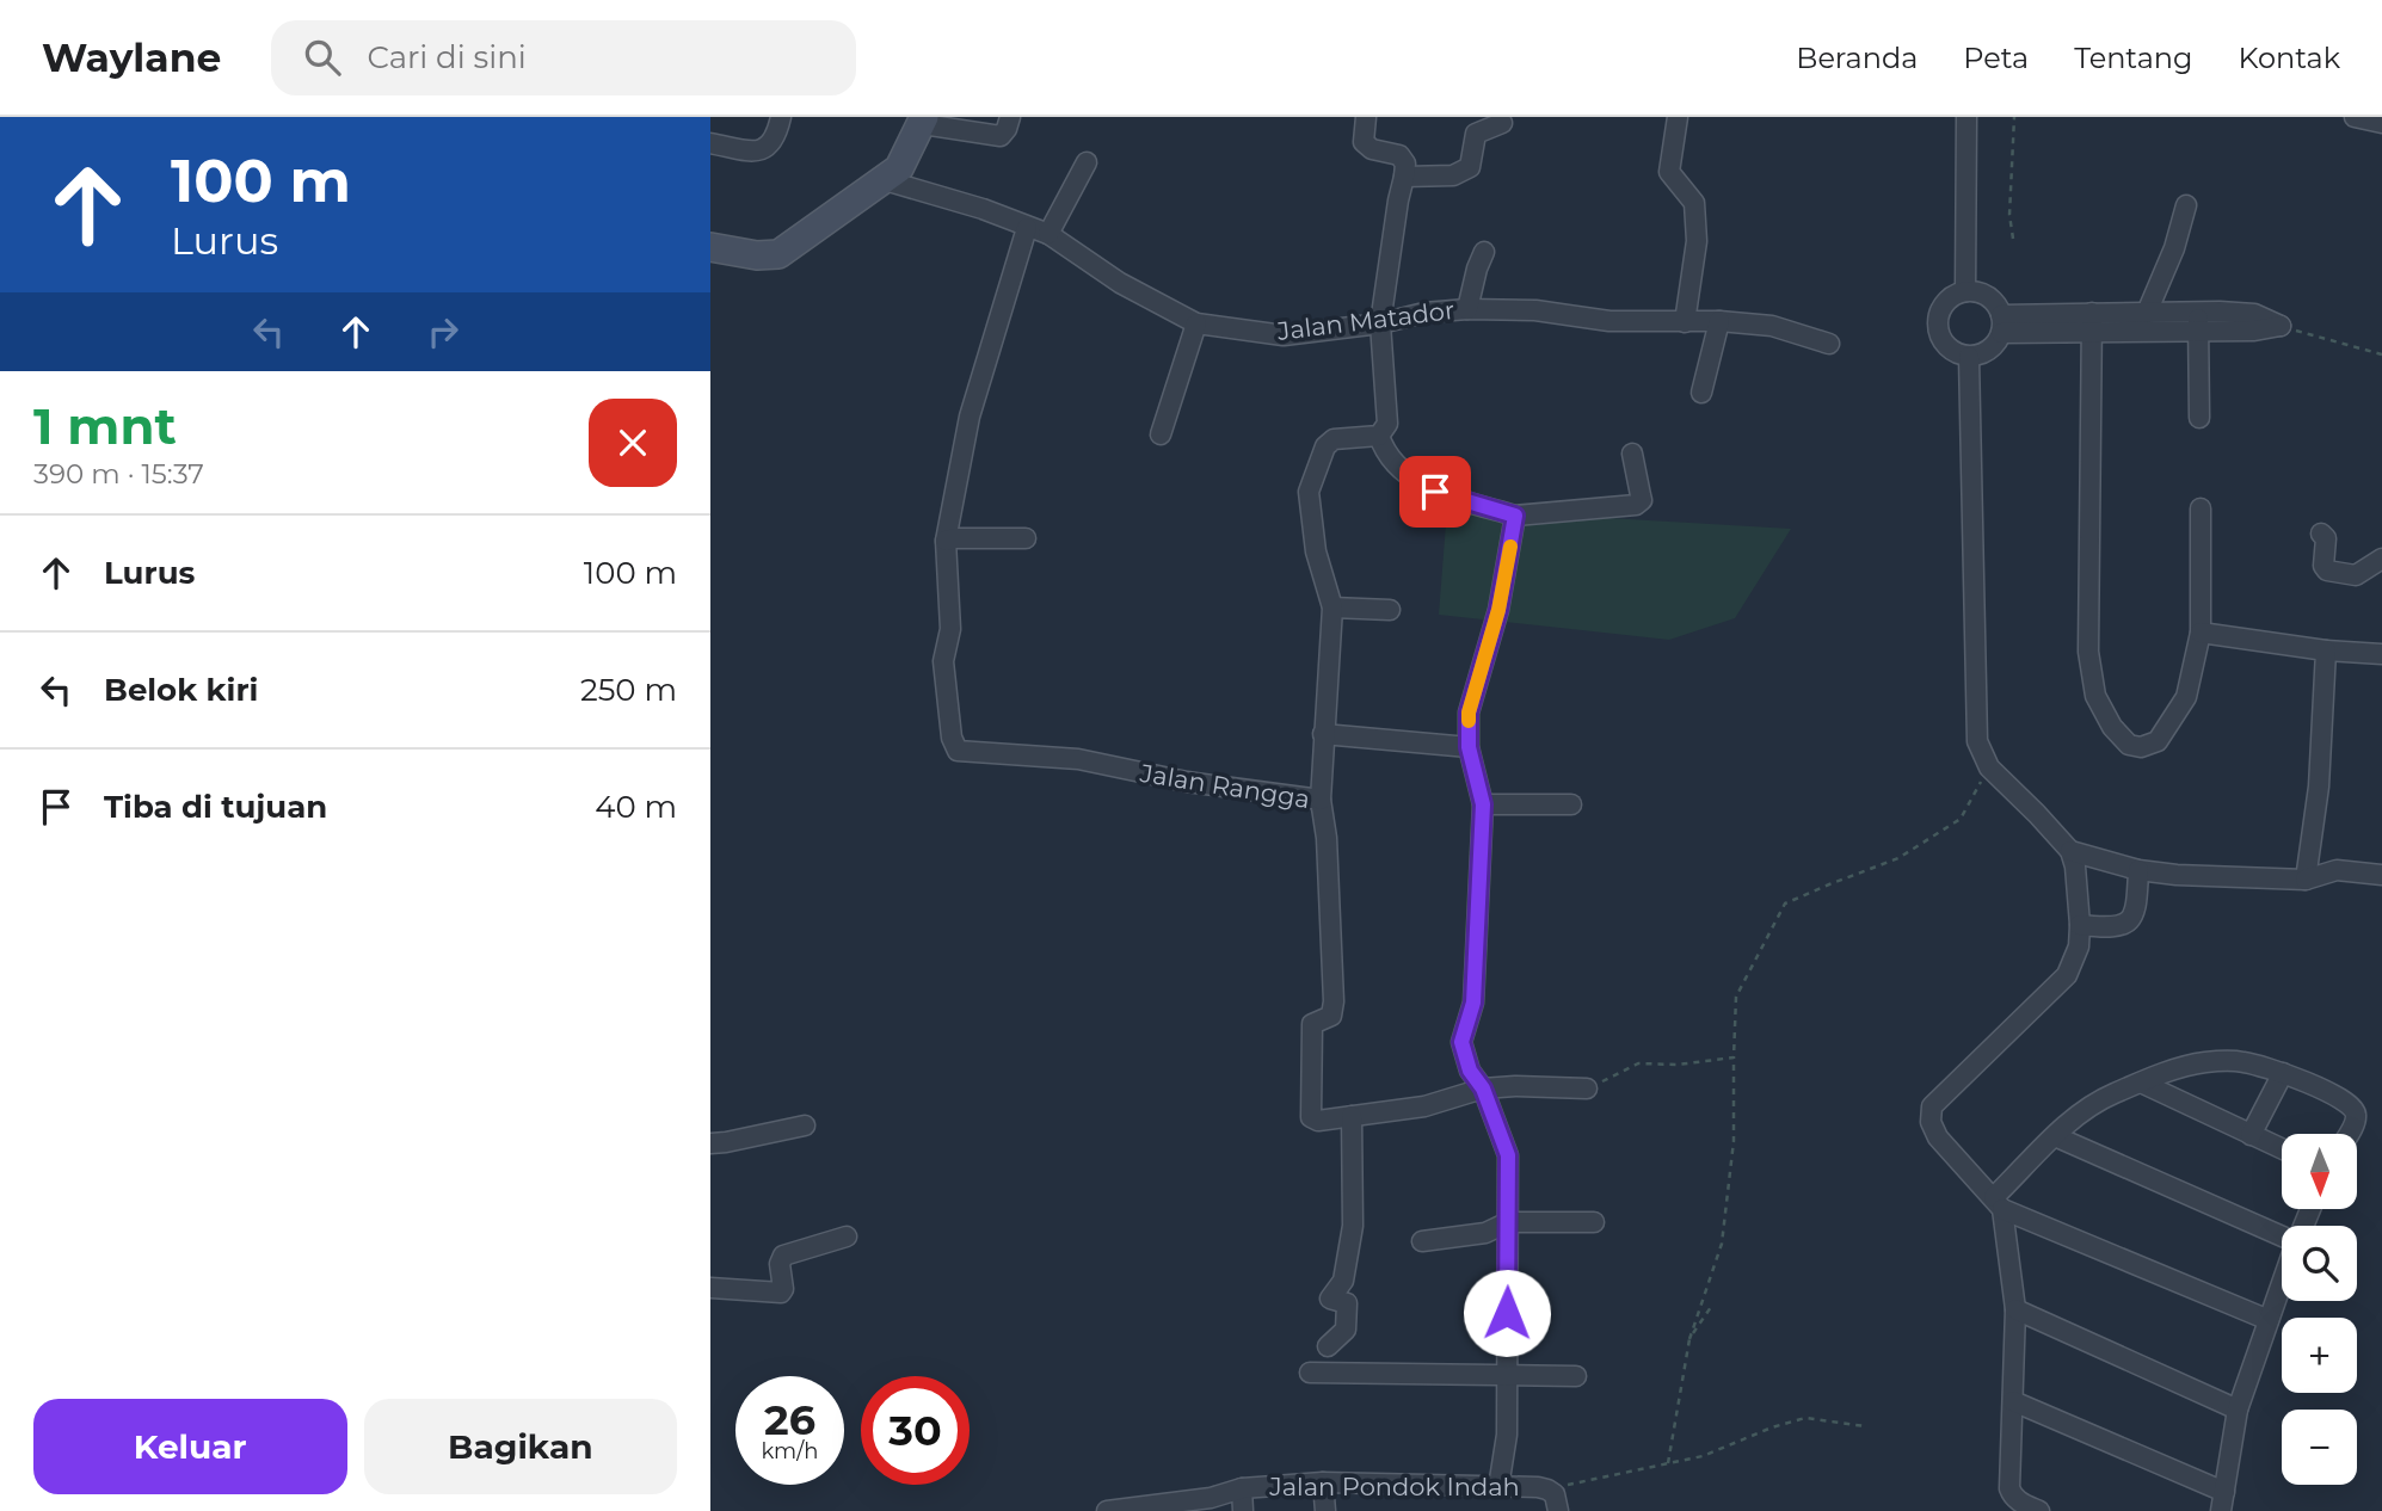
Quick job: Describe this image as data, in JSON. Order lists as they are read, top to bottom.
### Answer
{
  "streets": {
    "street": ["Jalan Matador", "Jalan Rangga", "Jalan Pondok Indah"]
  },
  "crossings": [
    ["Jalan Matador", "Jalan Rangga"]
  ],
  "north": "bottom",
  "page": {
    "header": "Waylane",
    "search": "Cari di sini",
    "nav": [
      "Beranda",
      "Peta",
      "Tentang",
      "Kontak"
    ],
    "turn": ["100 m", "Lurus"],
    "heading": ["1 mnt", "390 m · 15:37"],
    "list": [
      {
        "name": "Lurus",
        "value": "100 m"
      },
      {
        "name": "Belok kiri",
        "value": "250 m"
      },
      {
        "name": "Tiba di tujuan",
        "value": "40 m"
      }
    ],
    "map_buttons": ["+", "−"],
    "speed": "26 km/h",
    "limit": "30",
    "buttons": ["Keluar", "Bagikan"]
  }
}
